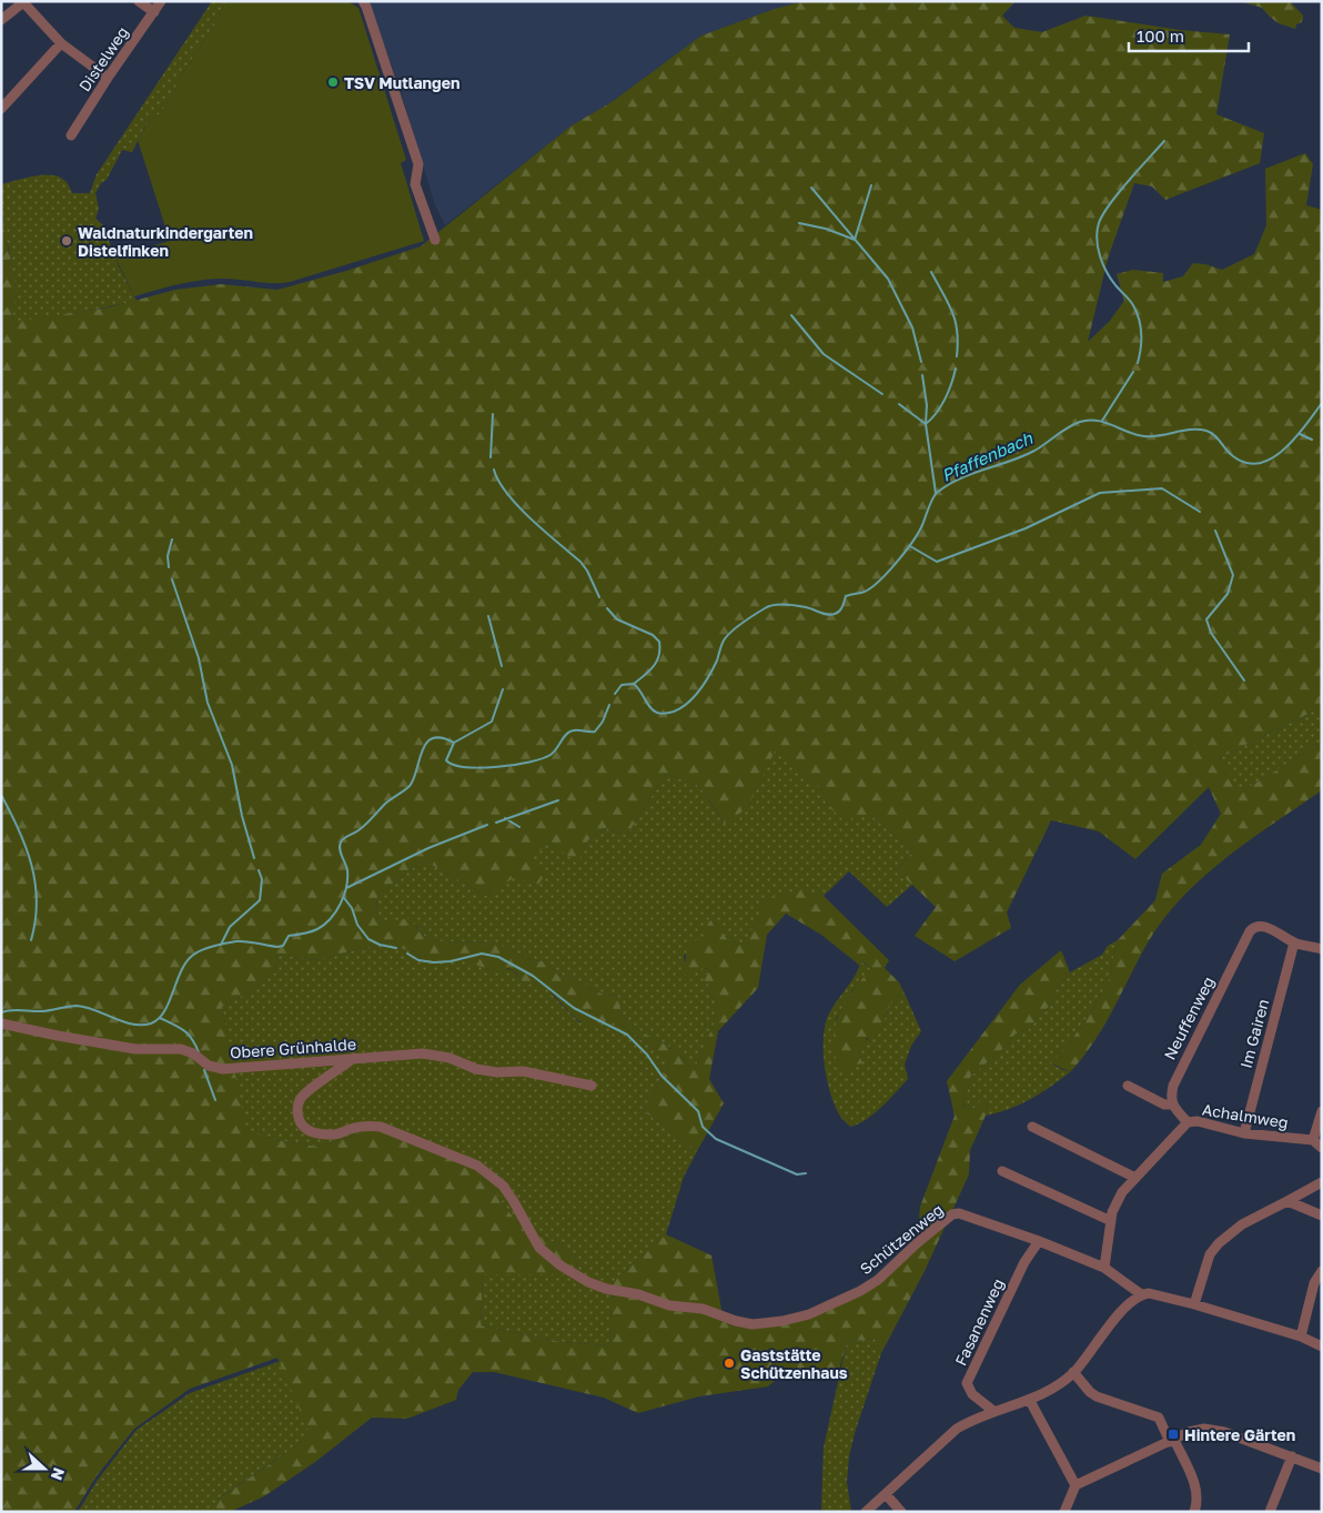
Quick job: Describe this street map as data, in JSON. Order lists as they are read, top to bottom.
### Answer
{
  "streets": {
    "street": [
      "Distelweg",
      "Neuffenweg",
      "Im Gairen",
      "Obere Grünhalde",
      "Achalmweg",
      "Schützenweg",
      "Fasanenweg"
    ]
  },
  "crossings": [
    ["Neuffenweg", "Im Gairen"],
    ["Im Gairen", "Achalmweg"],
    ["Obere Grünhalde", "Schützenweg"],
    ["Achalmweg", "Schützenweg"],
    ["Schützenweg", "Fasanenweg"]
  ],
  "water": ["Pfaffenbach"],
  "places": {
    "other": ["TSV Mutlangen", "Waldnaturkindergarten Distelfinken", "Gaststätte Schützenhaus"],
    "transit": ["Hintere Gärten"]
  },
  "scale_bar": "100 m",
  "north": "right"
}
